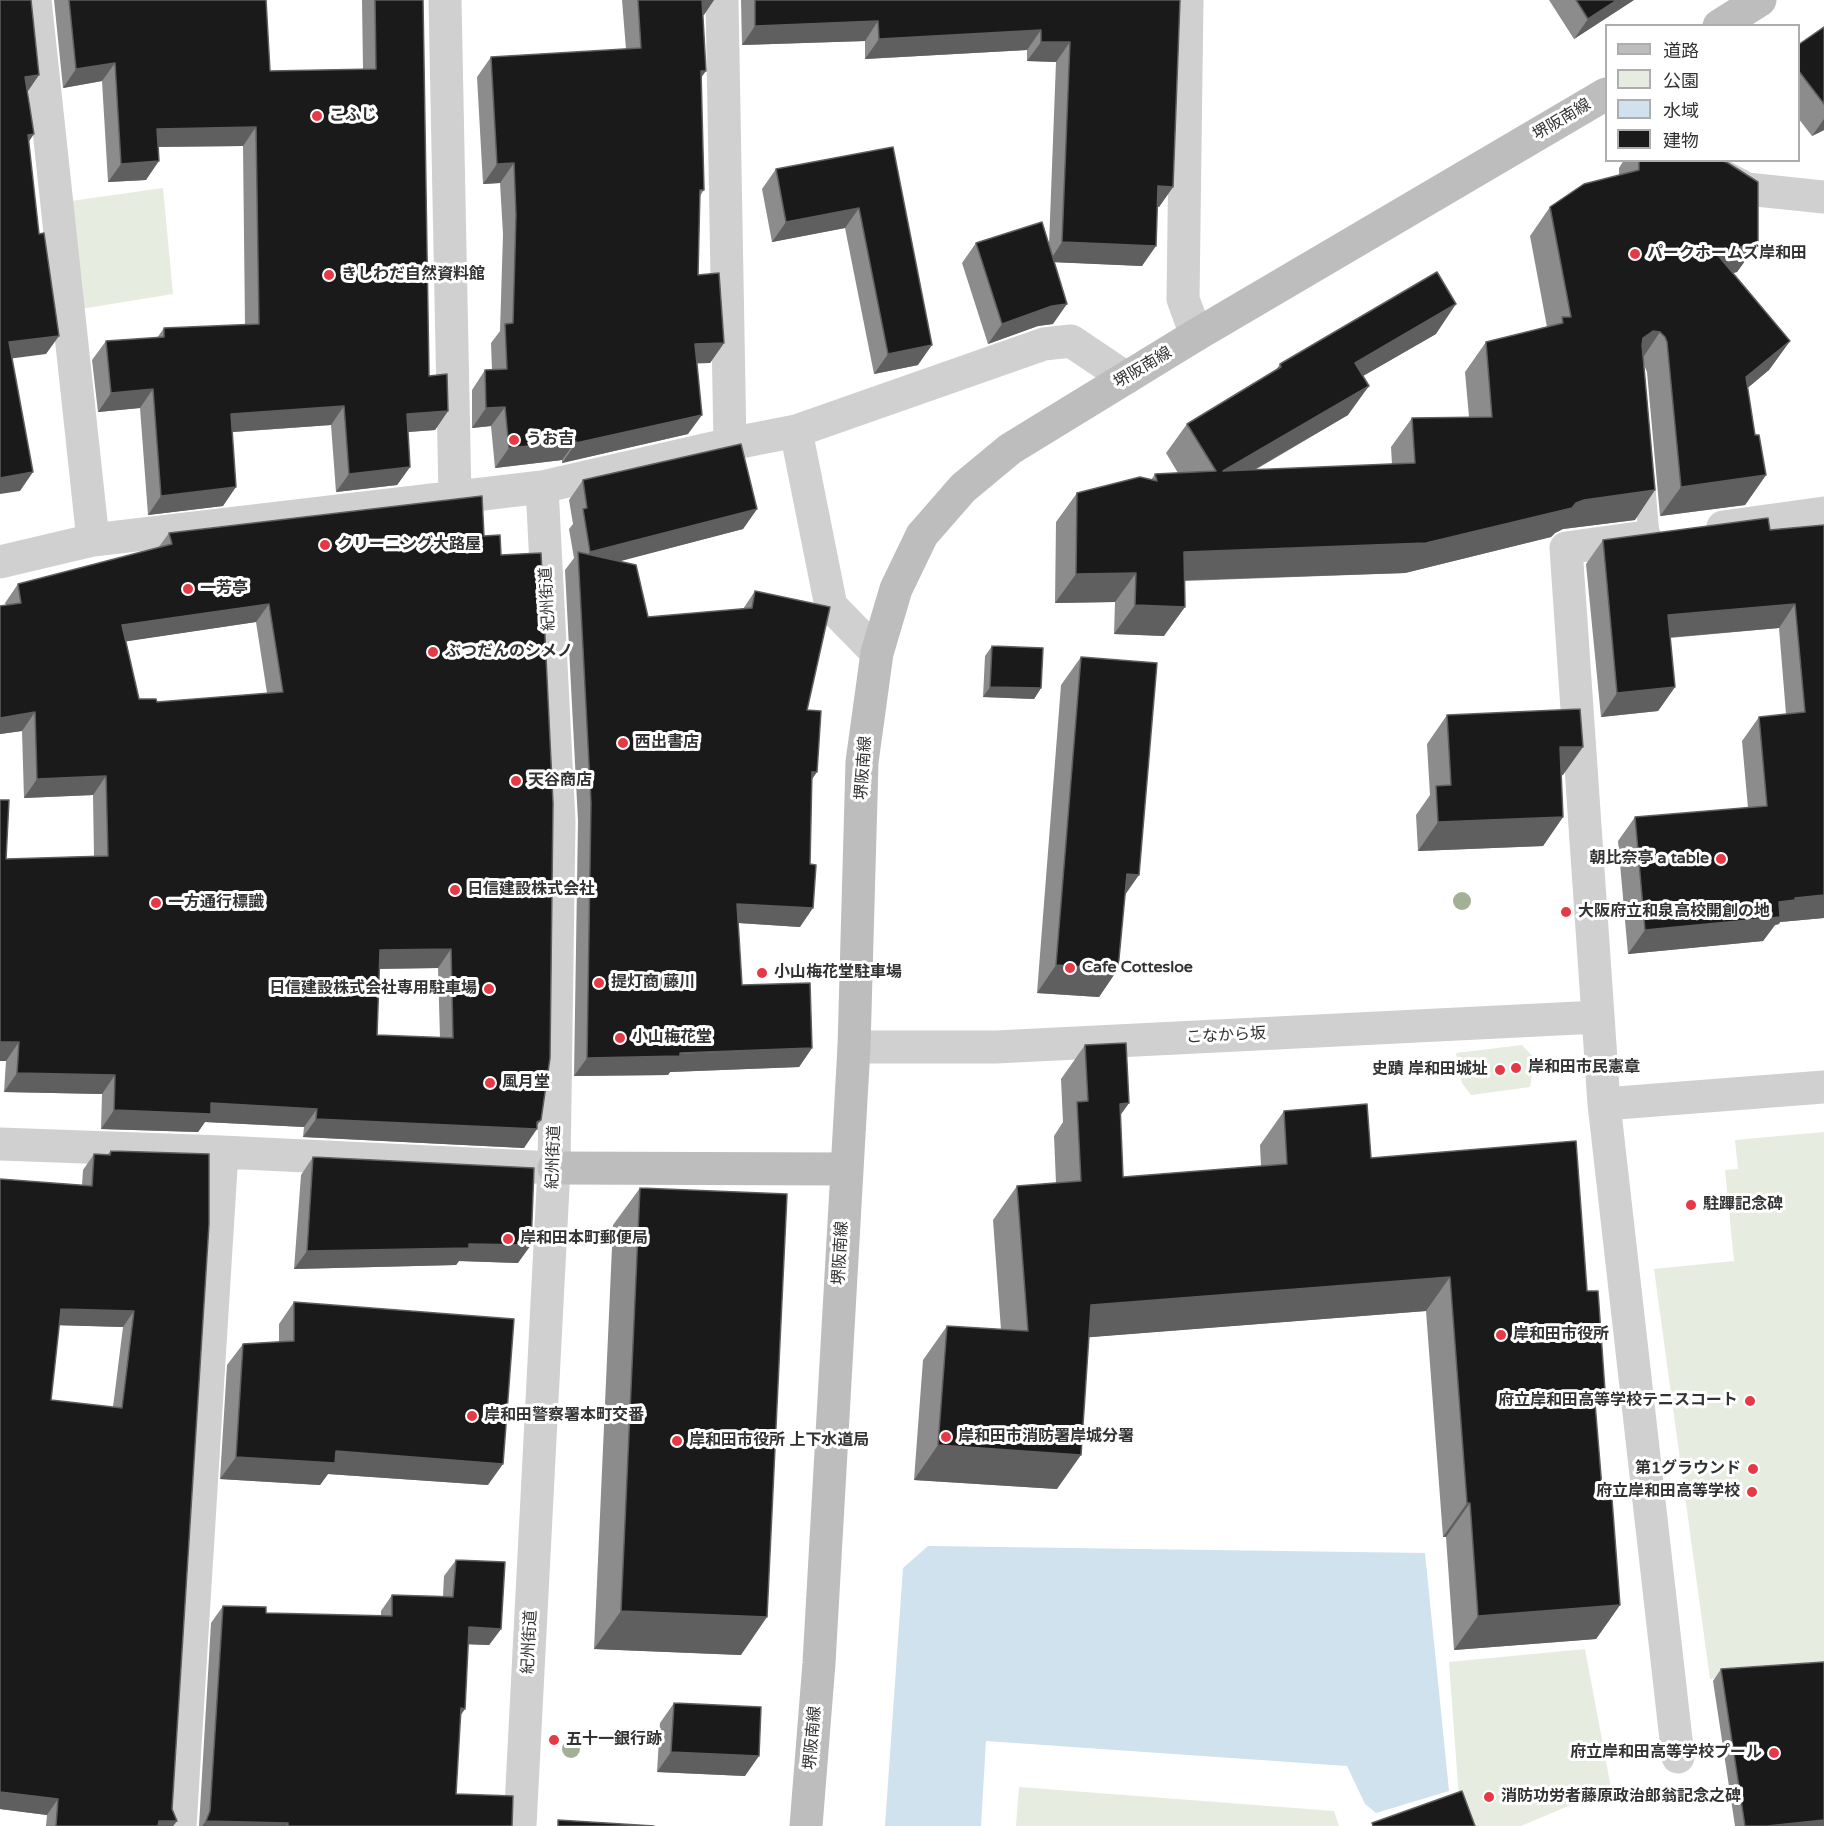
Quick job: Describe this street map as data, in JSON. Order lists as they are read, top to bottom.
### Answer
{
  "streets": {
    "main road": ["堺阪南線"],
    "street": ["紀州街道", "こなから坂"]
  },
  "crossings": [
    ["堺阪南線", "こなから坂"]
  ],
  "places": [
    "こふじ",
    "パークホームズ岸和田",
    "きしわだ自然資料館",
    "うお吉",
    "クリーニング大路屋",
    "一芳亭",
    "ぶつだんのシメノ",
    "西出書店",
    "天谷商店",
    "朝比奈亭 a table",
    "日信建設株式会社",
    "一方通行標識",
    "大阪府立和泉高校開創の地",
    "Cafe Cottesloe",
    "小山梅花堂駐車場",
    "提灯商 藤川",
    "日信建設株式会社専用駐車場",
    "小山梅花堂",
    "岸和田市民憲章",
    "史蹟 岸和田城址",
    "風月堂",
    "駐蹕記念碑",
    "岸和田本町郵便局",
    "岸和田市役所",
    "府立岸和田高等学校テニスコート",
    "岸和田警察署本町交番",
    "岸和田市消防署岸城分署",
    "岸和田市役所 上下水道局",
    "第1グラウンド",
    "府立岸和田高等学校",
    "五十一銀行跡",
    "府立岸和田高等学校プール",
    "消防功労者藤原政治郎翁記念之碑"
  ],
  "legend": [
    "道路",
    "公園",
    "水域",
    "建物"
  ]
}
